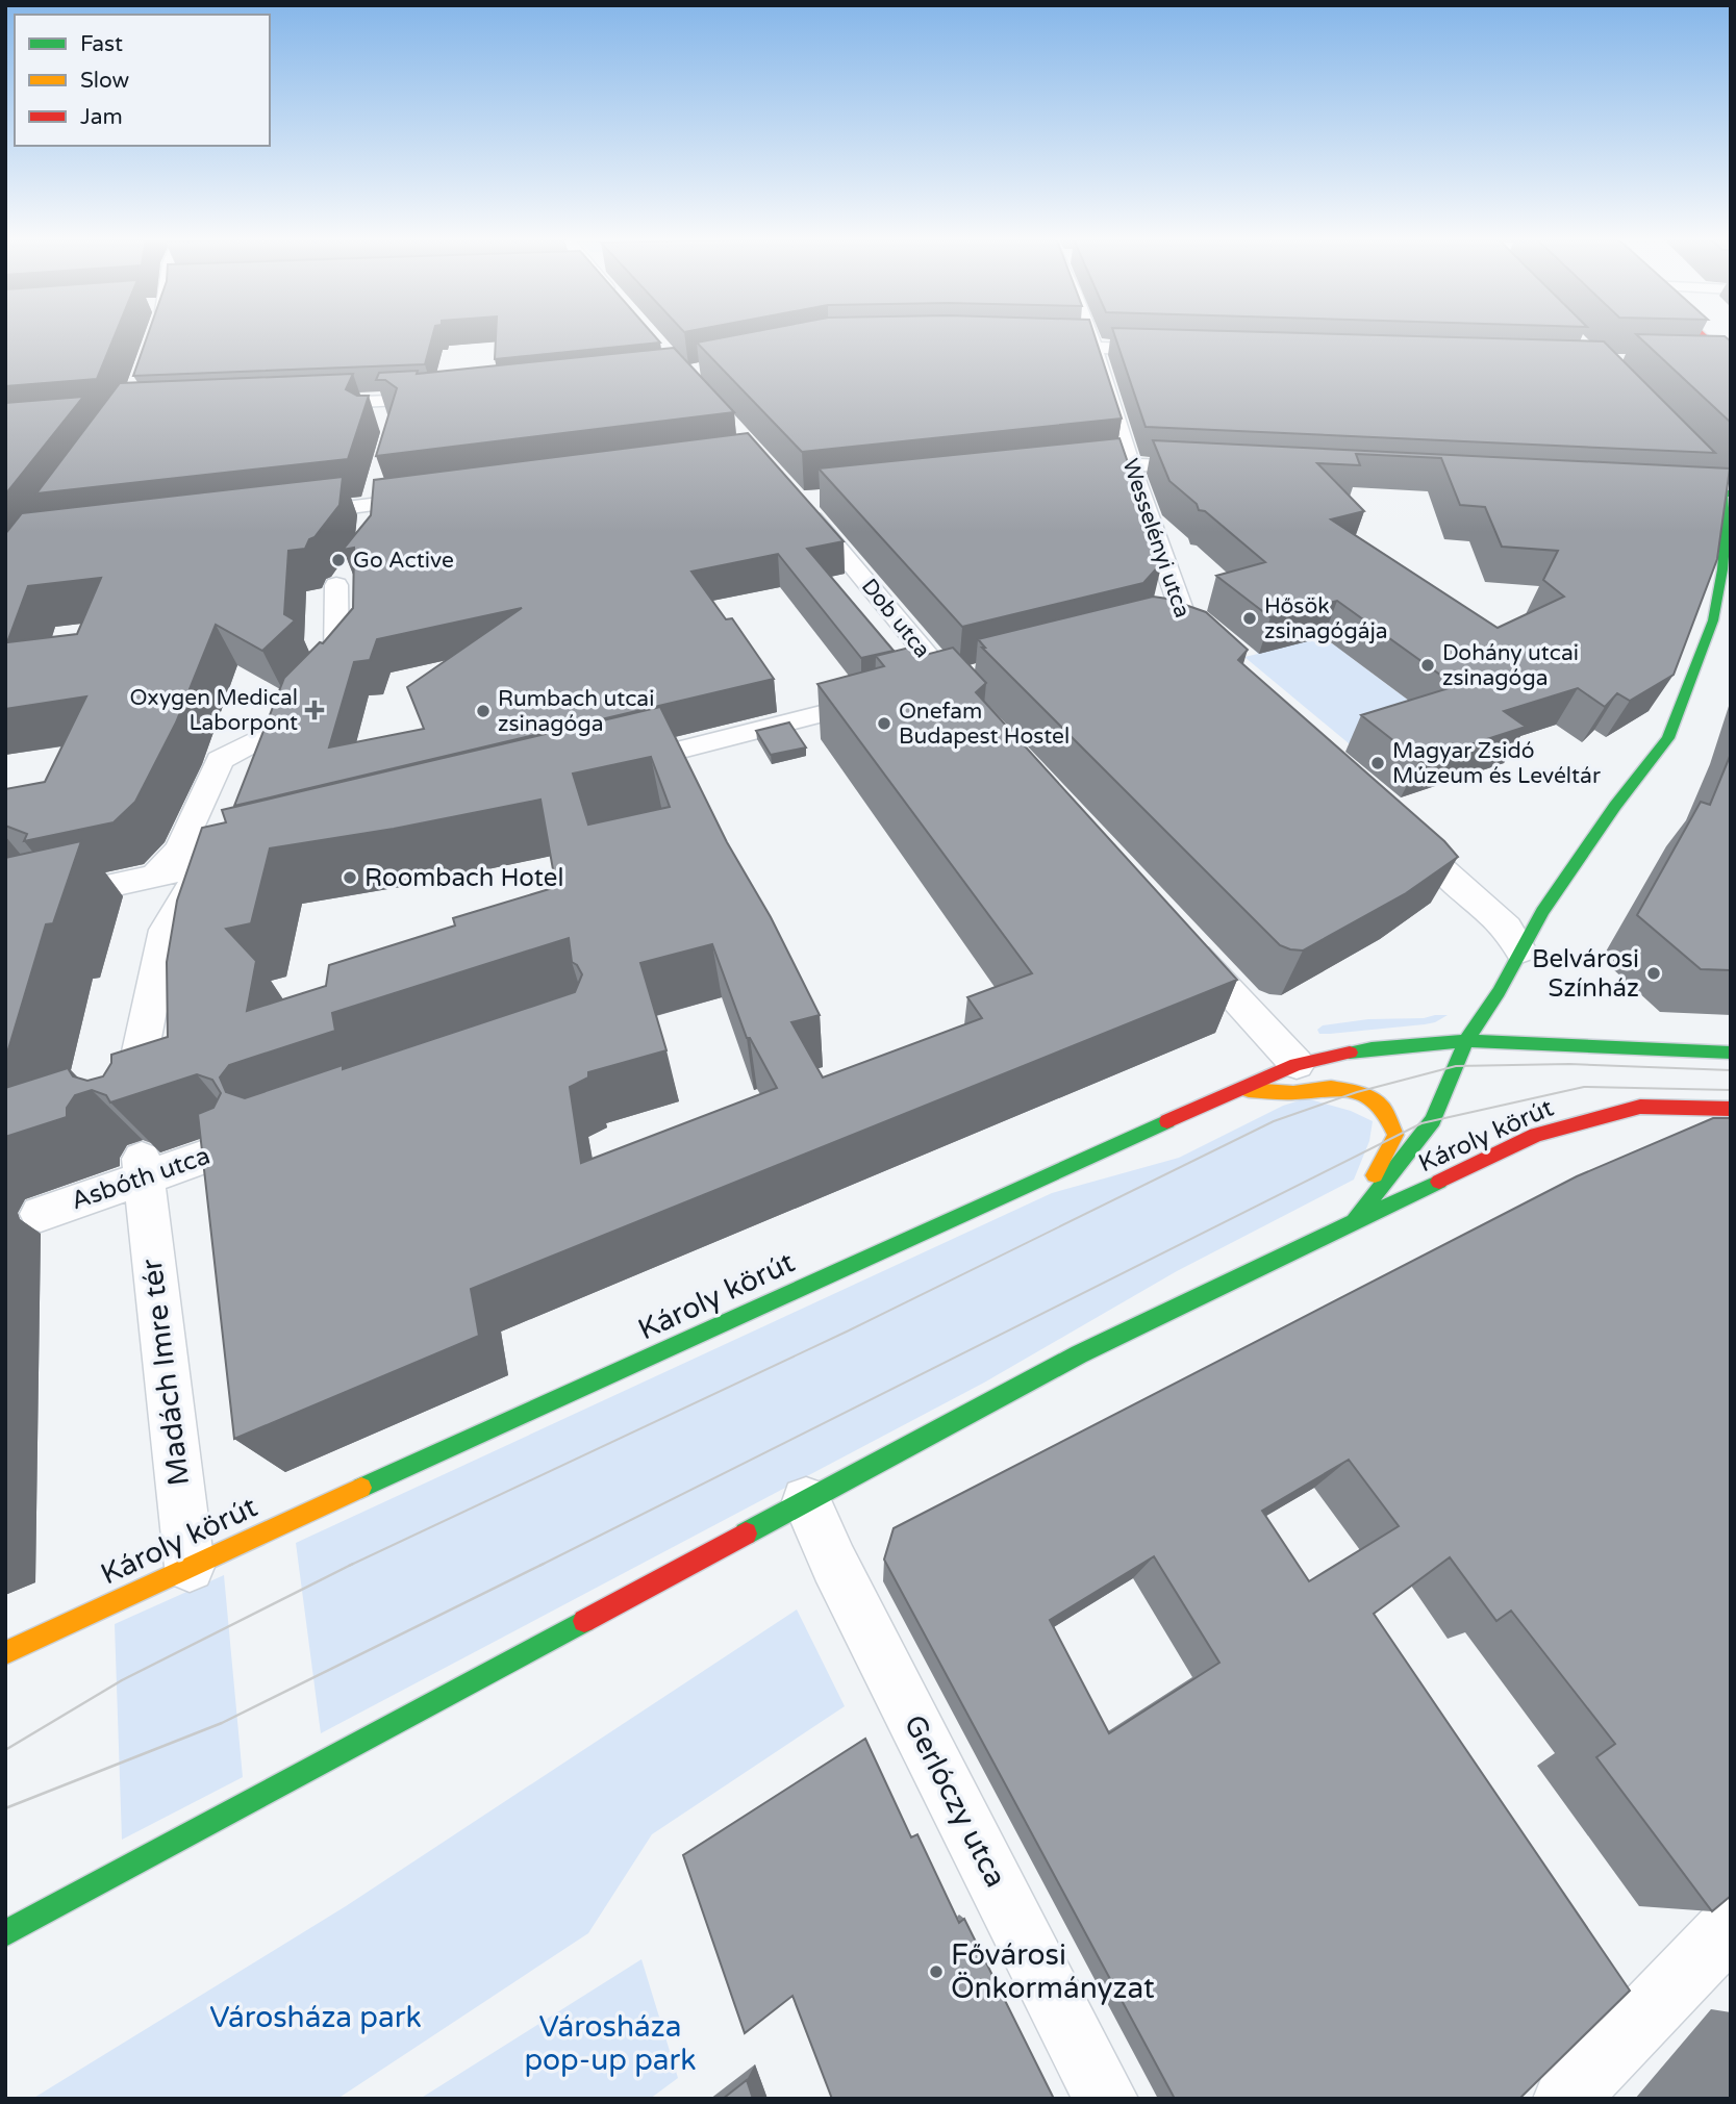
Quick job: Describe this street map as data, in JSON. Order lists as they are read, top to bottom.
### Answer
{
  "streets": {
    "main road": ["Károly körút"],
    "street": [
      "Wesselényi utca",
      "Dob utca",
      "Asbóth utca",
      "Madách Imre tér",
      "Gerlóczy utca"
    ]
  },
  "crossings": [
    ["Károly körút", "Madách Imre tér"],
    ["Károly körút", "Gerlóczy utca"],
    ["Asbóth utca", "Madách Imre tér"]
  ],
  "parks": ["Városháza park", "Városháza pop-up park"],
  "places": {
    "other": [
      "Go Active",
      "Hősök zsinagógája",
      "Dohány utcai zsinagóga",
      "Rumbach utcai zsinagóga",
      "Onefam Budapest Hostel",
      "Magyar Zsidó Múzeum és Levéltár",
      "Roombach Hotel",
      "Belvárosi Színház",
      "Fővárosi Önkormányzat"
    ],
    "health": ["Oxygen Medical Laborpont"]
  },
  "legend": ["Fast", "Slow", "Jam"]
}
